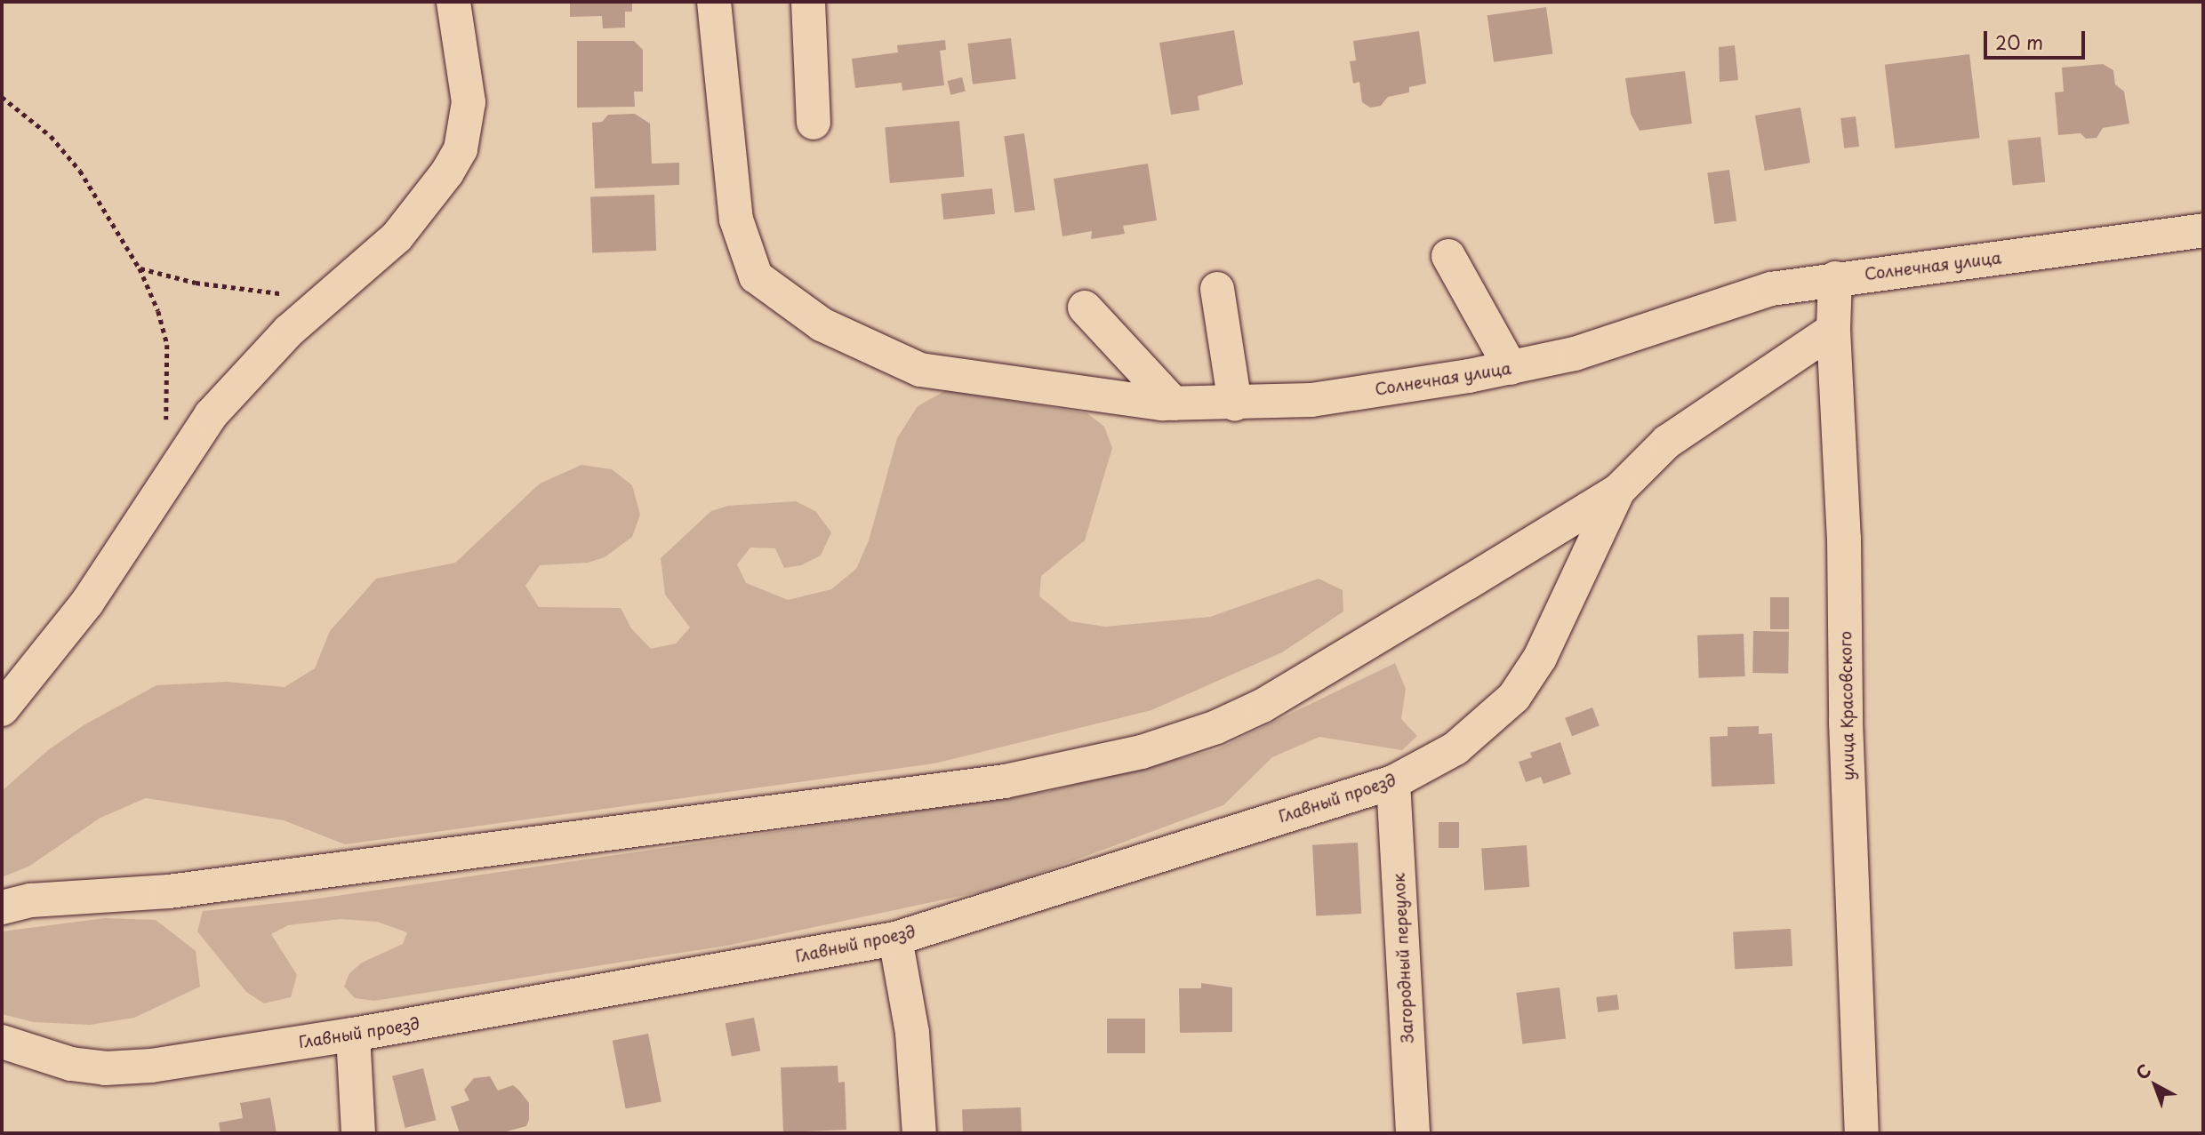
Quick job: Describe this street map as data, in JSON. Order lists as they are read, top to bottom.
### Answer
{
  "streets": {
    "street": [
      "Солнечная улица",
      "улица Красовского",
      "Главный проезд",
      "Загородный переулок"
    ]
  },
  "crossings": [
    ["Солнечная улица", "улица Красовского"],
    ["Главный проезд", "Загородный переулок"]
  ],
  "scale_bar": "20 m",
  "north": "top left"
}
